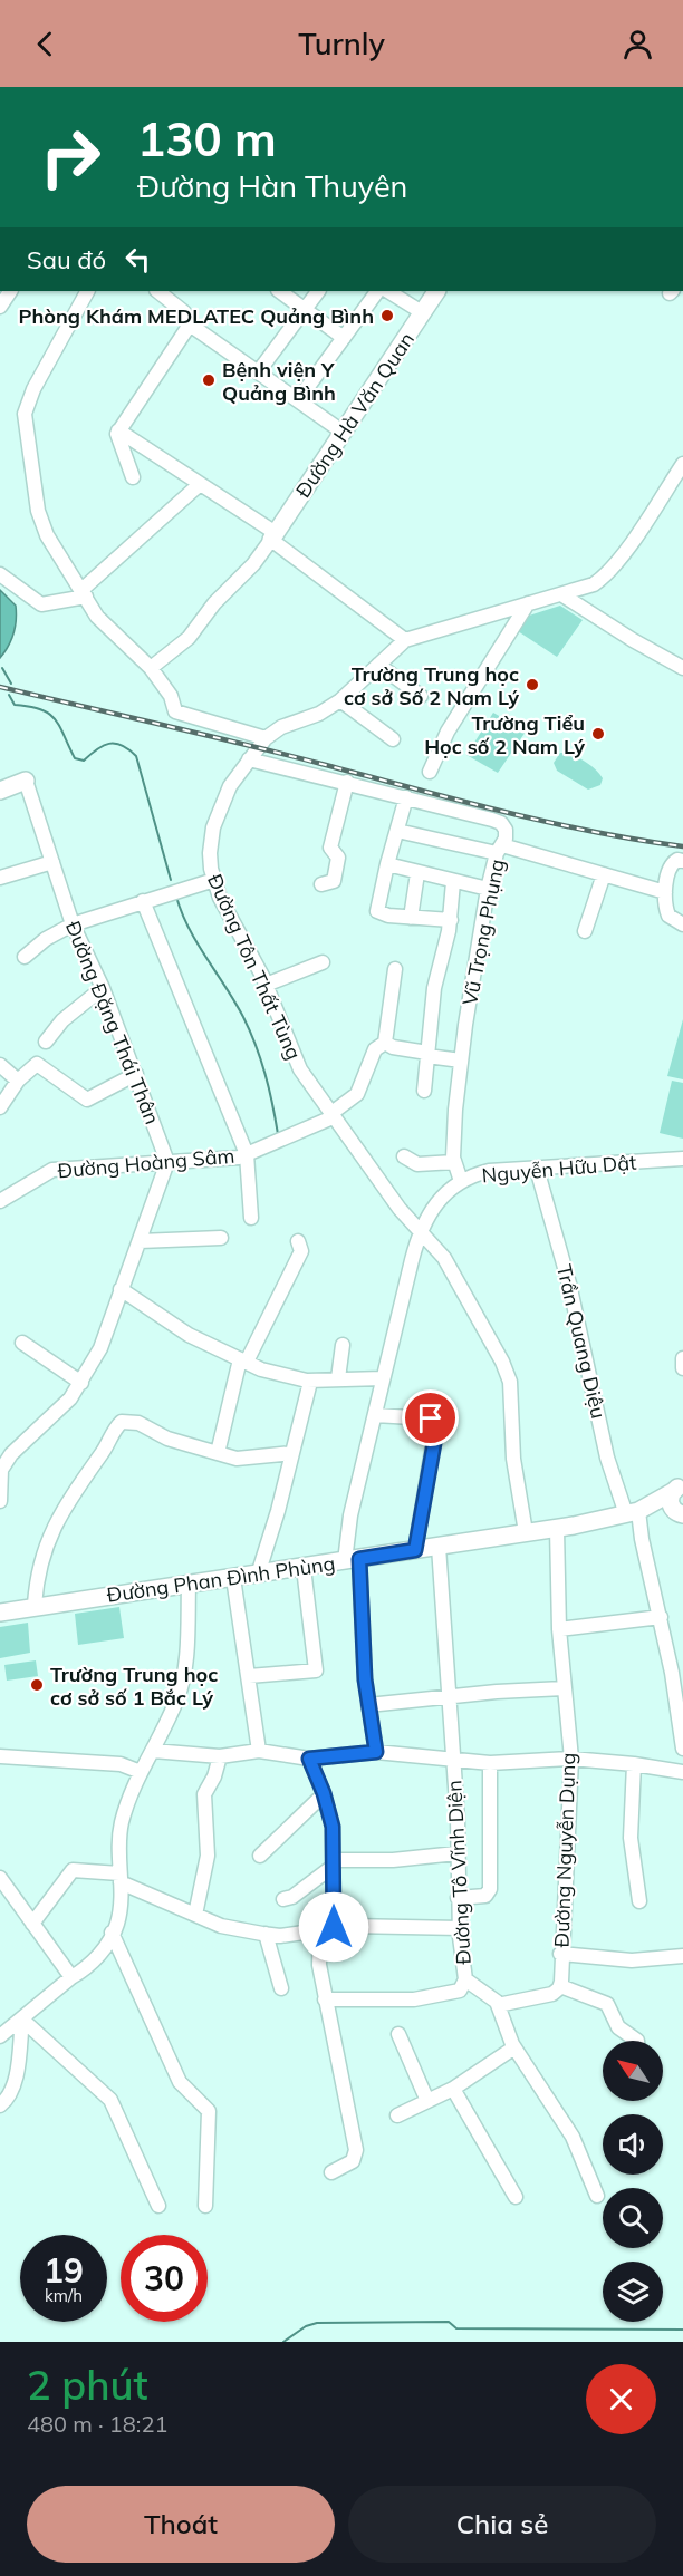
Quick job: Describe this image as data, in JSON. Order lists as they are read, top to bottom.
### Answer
{
  "streets": {
    "main road": ["Đường Hà Văn Quan", "Đường Phan Đình Phùng"],
    "street": [
      "Vũ Trọng Phụng",
      "Đường Tôn Thất Tùng",
      "Đường Đặng Thái Thân",
      "Đường Hoàng Sâm",
      "Nguyễn Hữu Dật",
      "Trần Quang Diệu",
      "Đường Nguyễn Dụng",
      "Đường Tô Vĩnh Diện"
    ]
  },
  "crossings": [
    ["Vũ Trọng Phụng", "Đường Tôn Thất Tùng"],
    ["Vũ Trọng Phụng", "Nguyễn Hữu Dật"],
    ["Đường Tôn Thất Tùng", "Đường Hoàng Sâm"],
    ["Đường Tôn Thất Tùng", "Nguyễn Hữu Dật"],
    ["Đường Tôn Thất Tùng", "Đường Phan Đình Phùng"],
    ["Đường Đặng Thái Thân", "Đường Hoàng Sâm"],
    ["Nguyễn Hữu Dật", "Trần Quang Diệu"],
    ["Trần Quang Diệu", "Đường Phan Đình Phùng"],
    ["Đường Phan Đình Phùng", "Đường Nguyễn Dụng"],
    ["Đường Phan Đình Phùng", "Đường Tô Vĩnh Diện"]
  ],
  "places": [
    "Phòng Khám MEDLATEC Quảng Bình",
    "Bệnh viện Y Quảng Bình",
    "Trường Trung học cơ sở Số 2 Nam Lý",
    "Trường Tiểu Học số 2 Nam Lý",
    "Trường Trung học cơ sở số 1 Bắc Lý"
  ],
  "north": "top left",
  "page": {
    "header": "Turnly",
    "turn": ["130 m", "Đường Hàn Thuyên"],
    "then": "Sau đó",
    "speed": "19 km/h",
    "limit": "30",
    "heading": ["2 phút", "480 m · 18:21"],
    "buttons": ["Thoát", "Chia sẻ"]
  }
}
